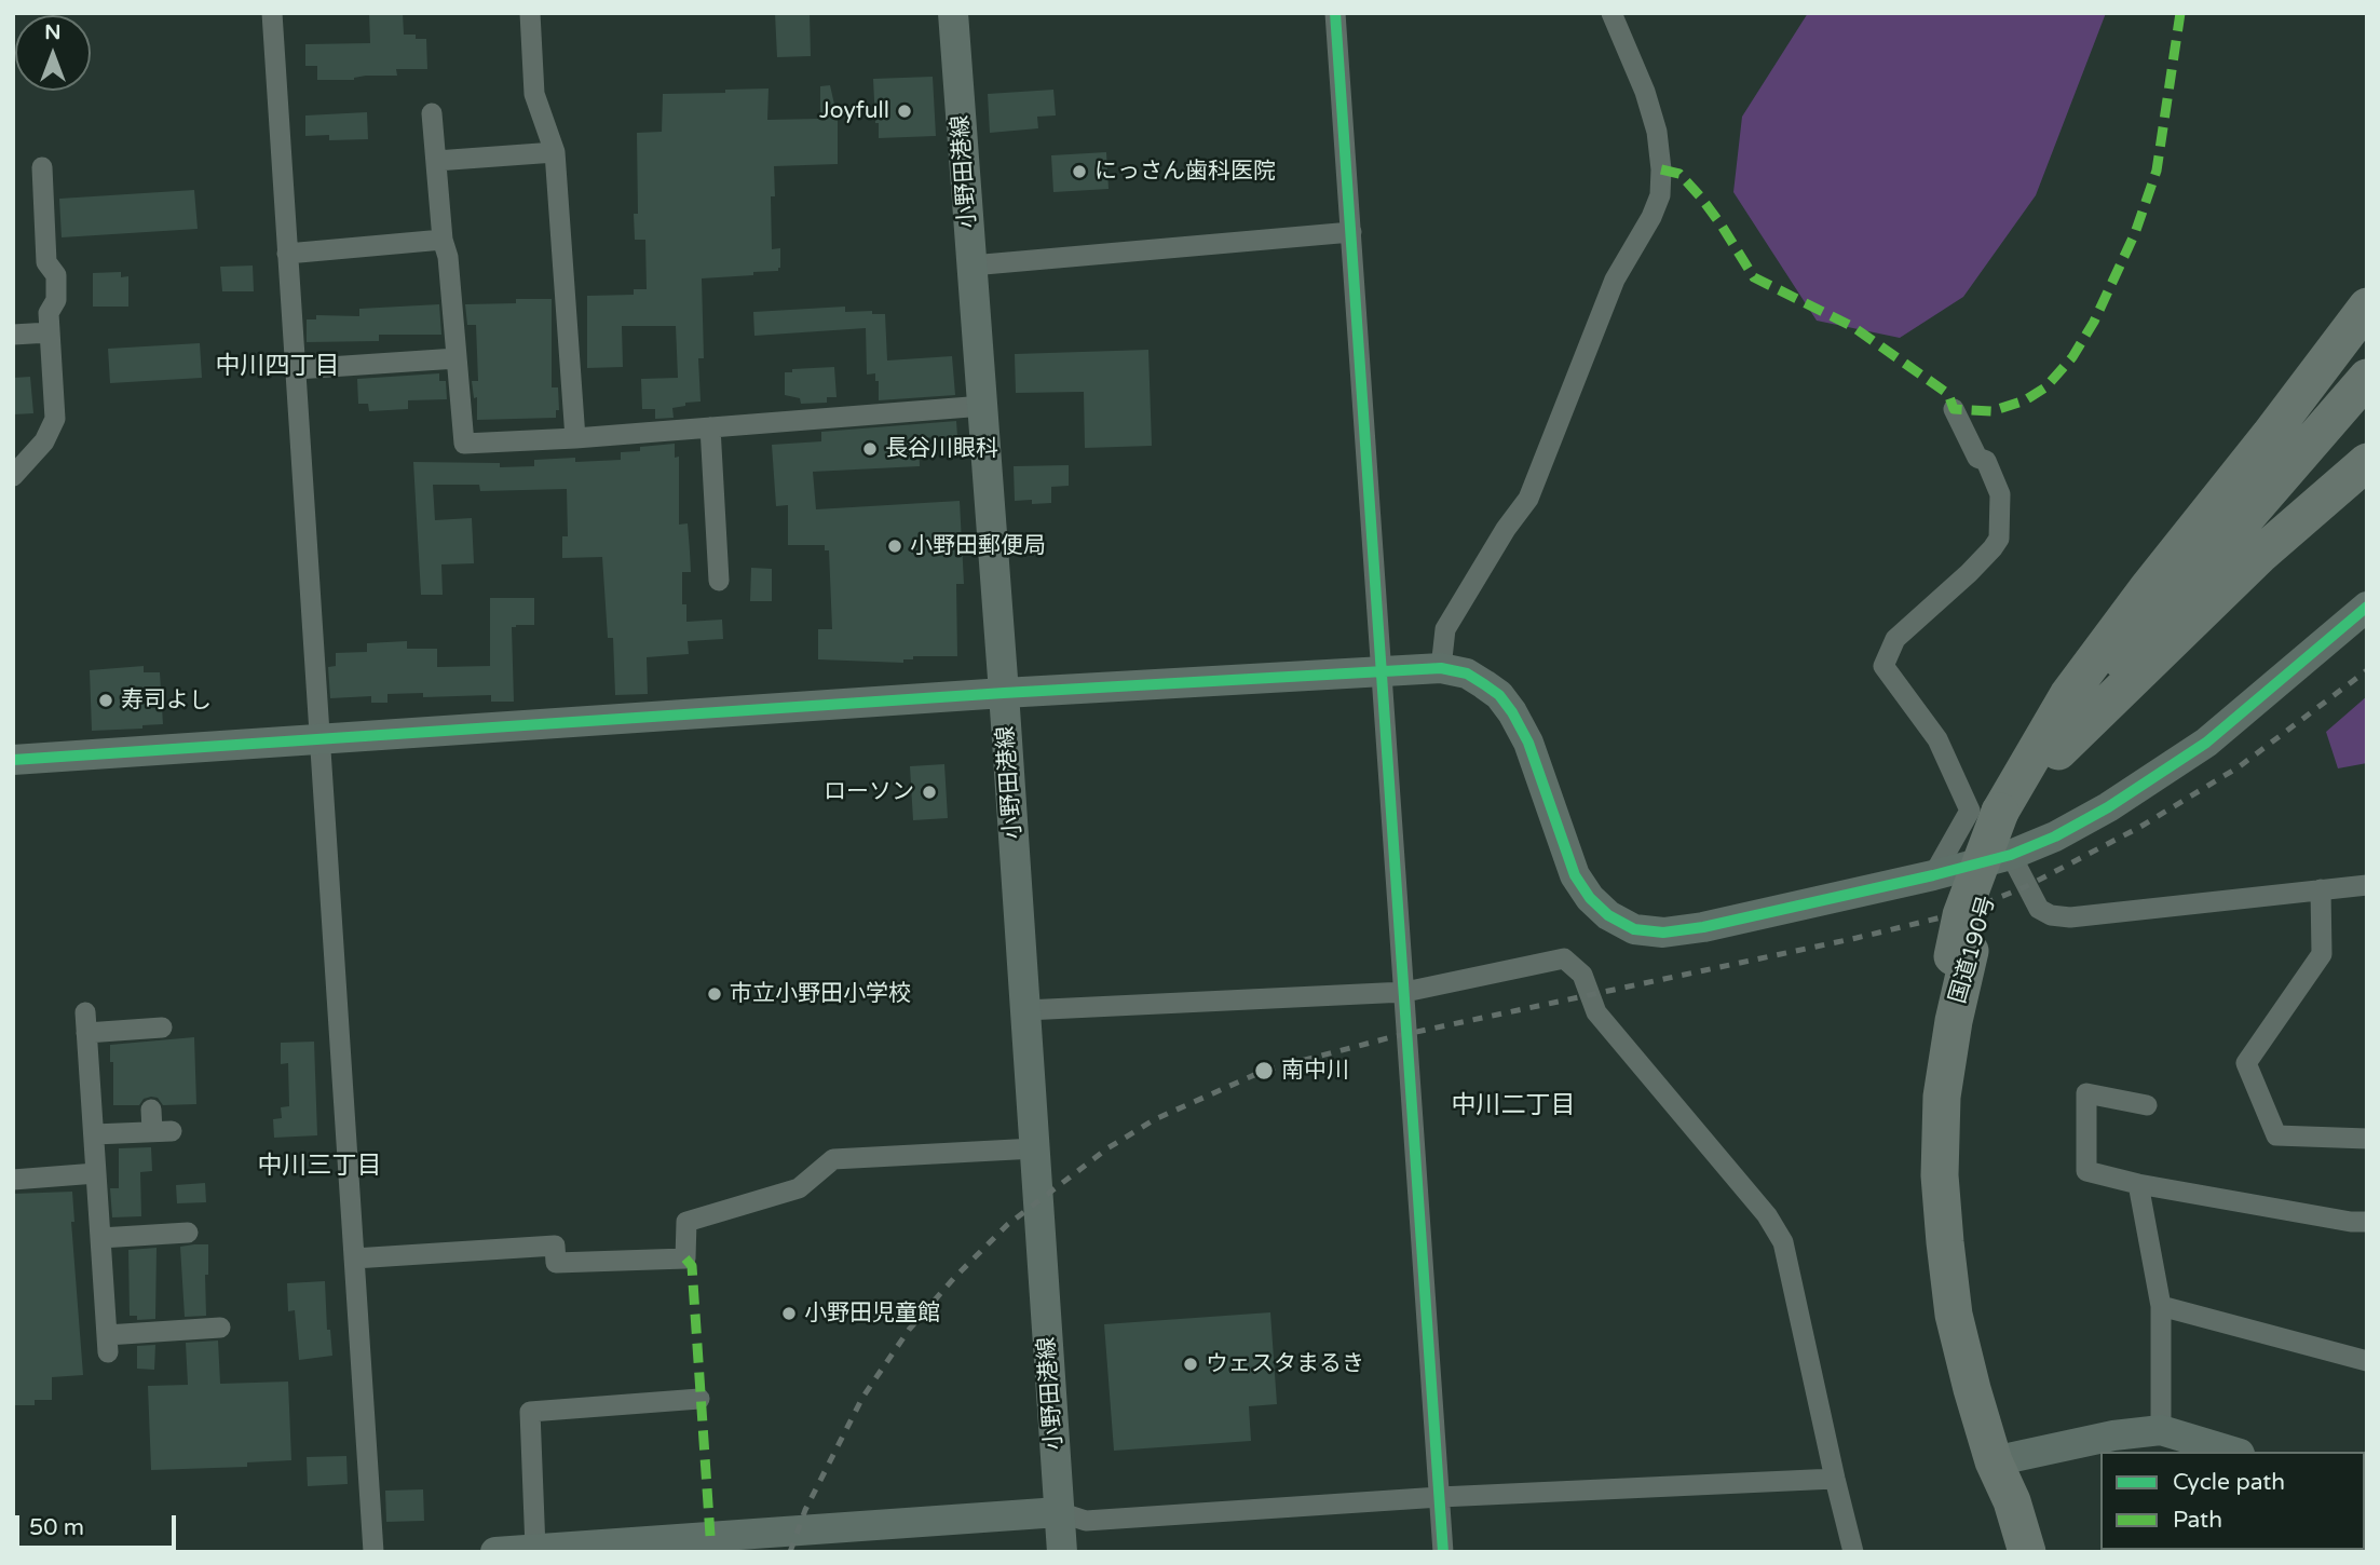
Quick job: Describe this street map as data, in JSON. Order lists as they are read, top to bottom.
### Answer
{
  "streets": {
    "highway": ["国道190号"],
    "street": ["小野田港線"]
  },
  "districts": ["中川四丁目", "中川二丁目", "中川三丁目"],
  "places": [
    "Joyfull",
    "にっさん歯科医院",
    "長谷川眼科",
    "小野田郵便局",
    "寿司よし",
    "ローソン",
    "市立小野田小学校",
    "南中川",
    "小野田児童館",
    "ウェスタまるき"
  ],
  "legend": ["Cycle path", "Path"],
  "scale_bar": "50 m",
  "north": "top"
}
